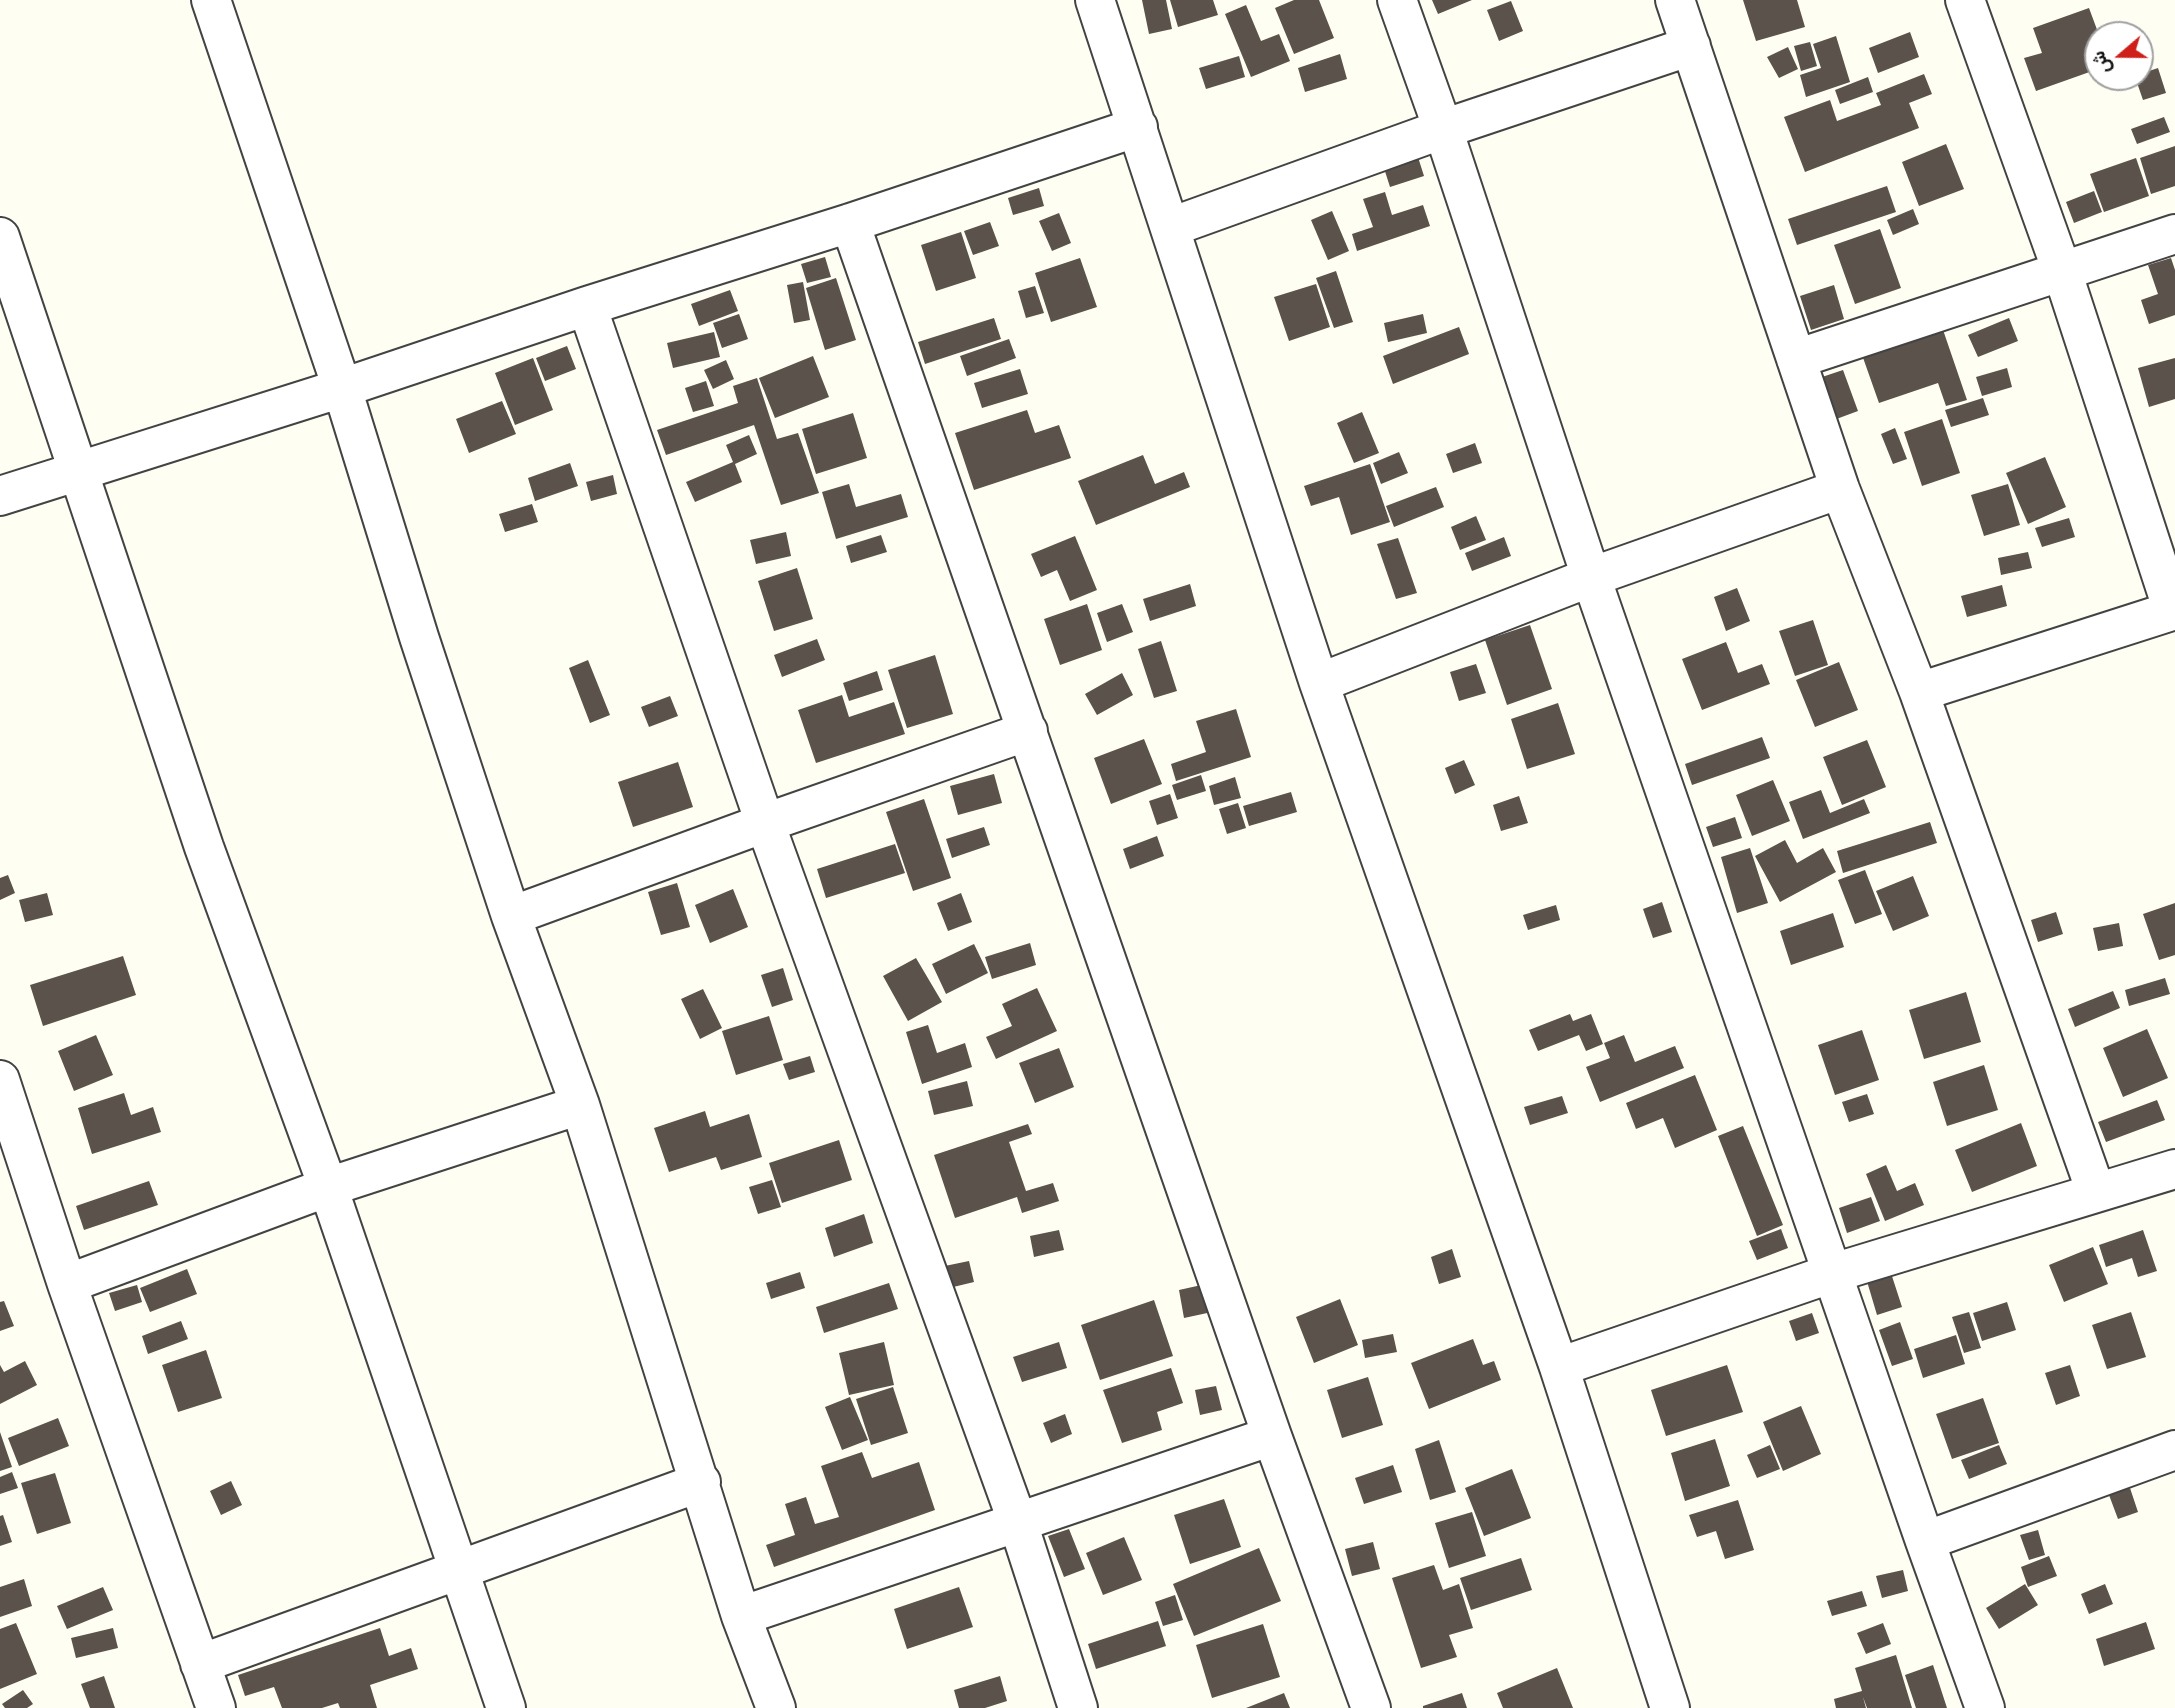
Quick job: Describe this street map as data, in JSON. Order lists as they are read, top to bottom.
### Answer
{
  "north": "left"
}
